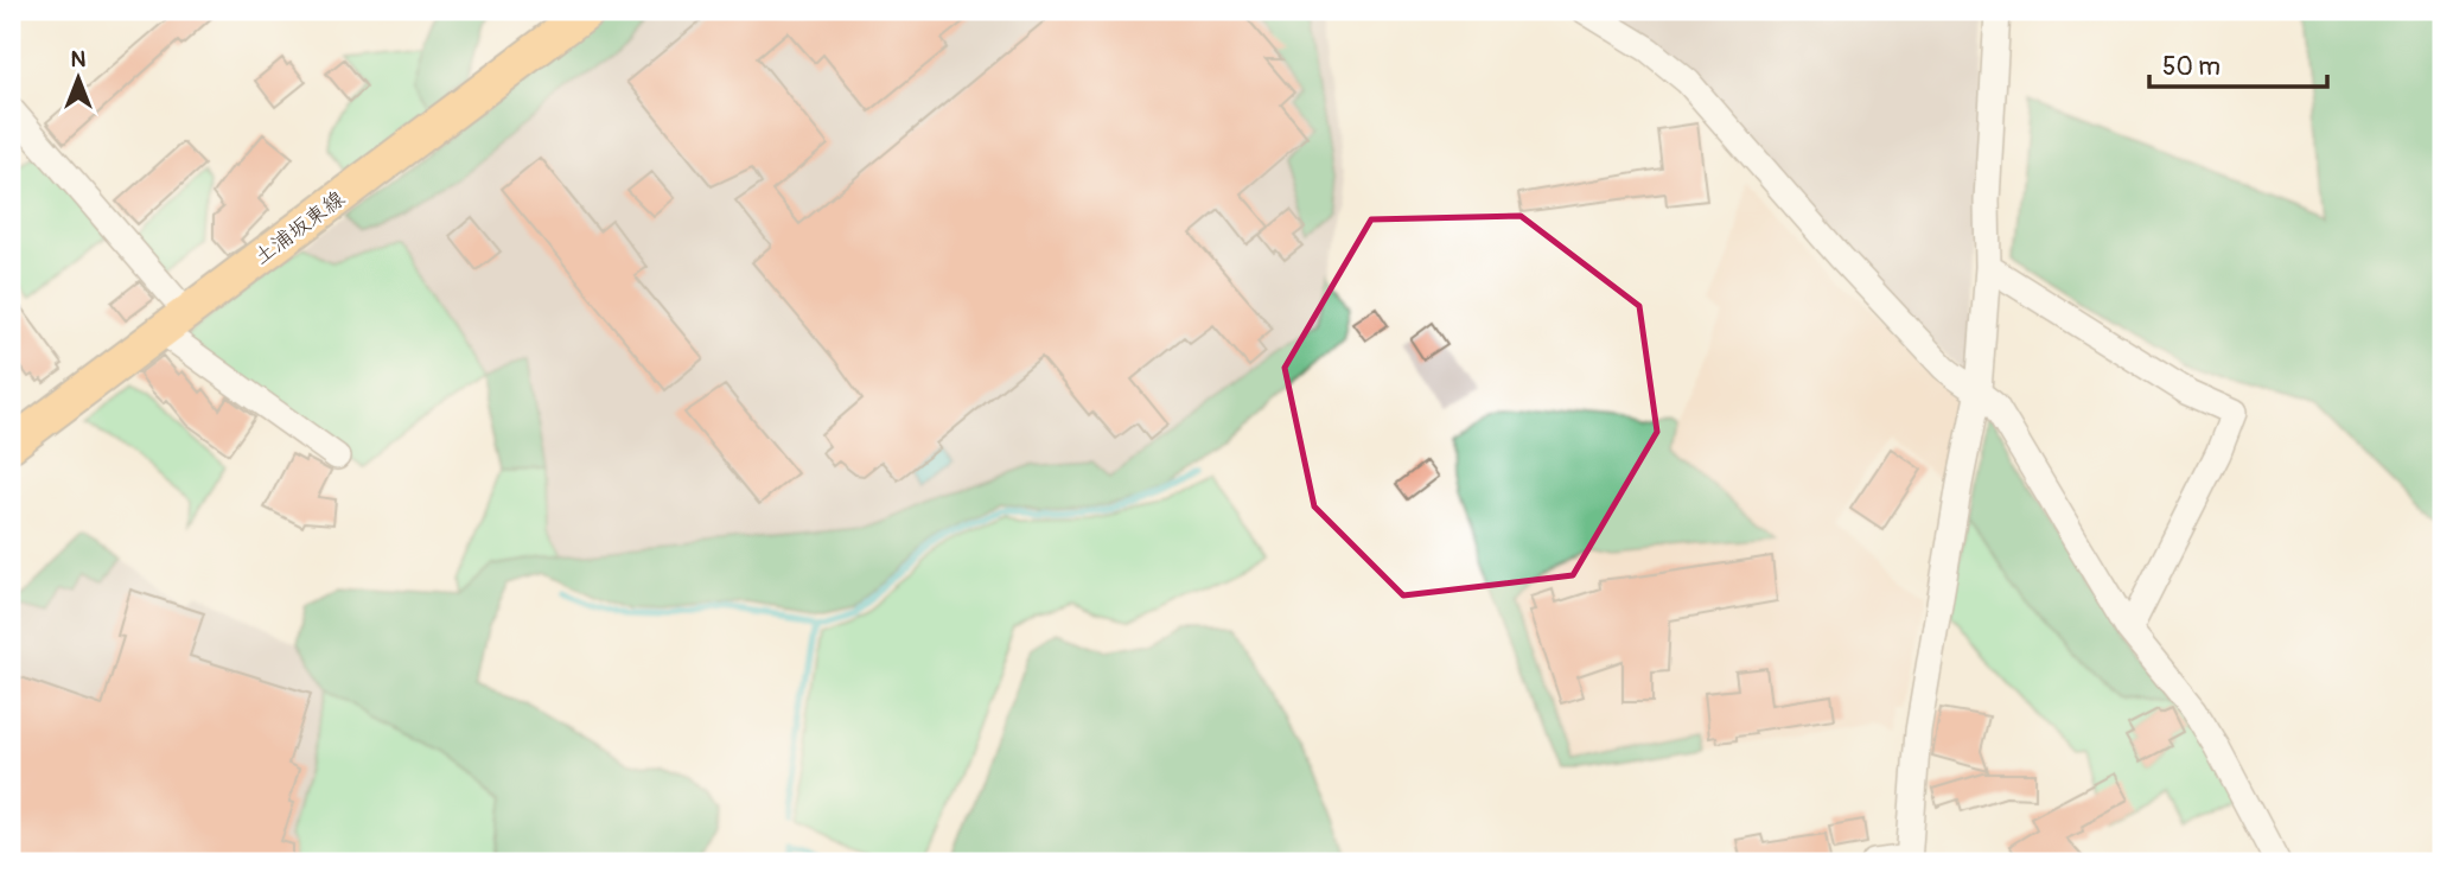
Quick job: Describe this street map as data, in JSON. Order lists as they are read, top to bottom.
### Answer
{
  "streets": {
    "main road": ["土浦坂東線"]
  },
  "scale_bar": "50 m",
  "north": "top"
}
